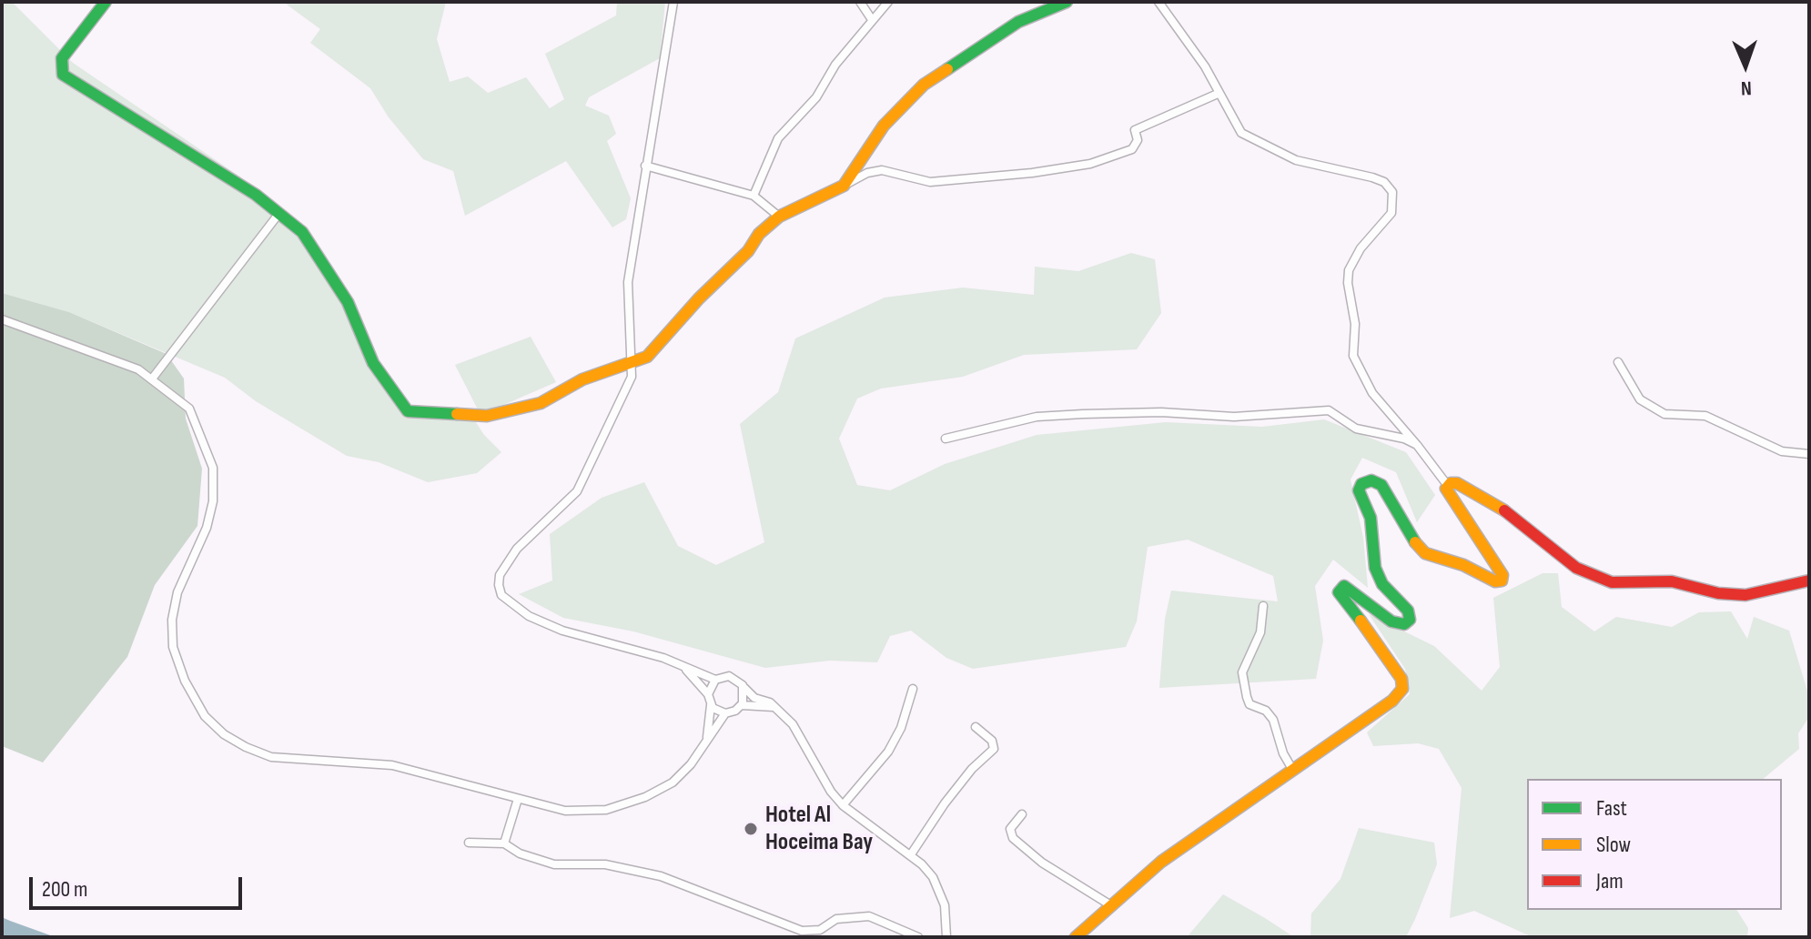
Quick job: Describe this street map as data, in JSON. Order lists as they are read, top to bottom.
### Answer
{
  "places": ["Hotel Al Hoceima Bay"],
  "legend": ["Fast", "Slow", "Jam"],
  "scale_bar": "200 m",
  "north": "bottom"
}
